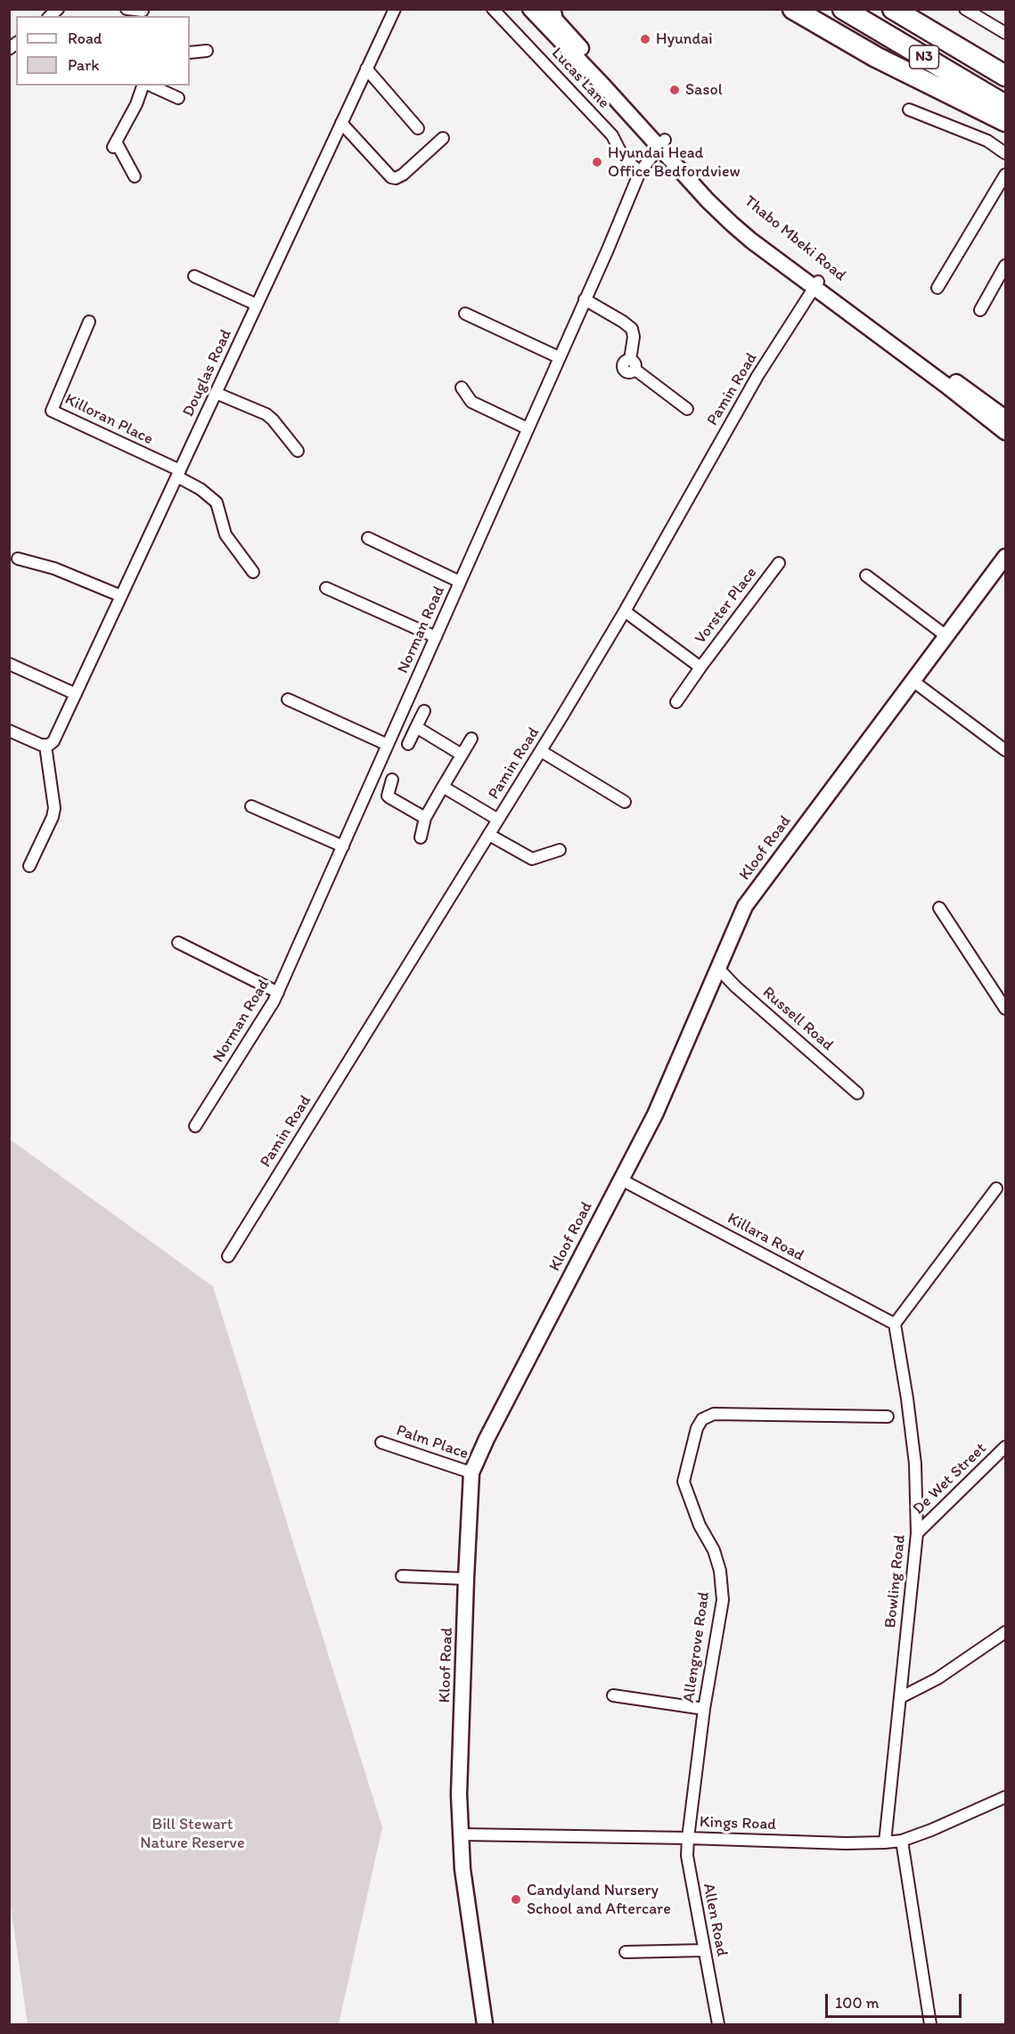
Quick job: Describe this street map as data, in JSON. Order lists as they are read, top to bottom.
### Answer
{
  "streets": {
    "highway": ["N3"],
    "main road": ["Thabo Mbeki Road", "Kloof Road"],
    "street": [
      "Lucas Lane",
      "Douglas Road",
      "Pamin Road",
      "Killoran Place",
      "Vorster Place",
      "Norman Road",
      "Russell Road",
      "Killara Road",
      "Palm Place",
      "De Wet Street",
      "Bowling Road",
      "Allengrove Road",
      "Kings Road",
      "Allen Road"
    ]
  },
  "crossings": [
    ["Lucas Lane", "Norman Road"],
    ["Thabo Mbeki Road", "Pamin Road"],
    ["Thabo Mbeki Road", "Norman Road"],
    ["Douglas Road", "Killoran Place"],
    ["Pamin Road", "Vorster Place"],
    ["Kloof Road", "Russell Road"],
    ["Kloof Road", "Killara Road"],
    ["Kloof Road", "Palm Place"],
    ["Kloof Road", "Kings Road"],
    ["Killara Road", "Bowling Road"],
    ["De Wet Street", "Bowling Road"],
    ["Bowling Road", "Kings Road"],
    ["Allengrove Road", "Allen Road"],
    ["Kings Road", "Allen Road"]
  ],
  "parks": ["Bill Stewart Nature Reserve"],
  "places": [
    "Hyundai",
    "Sasol",
    "Hyundai Head Office Bedfordview",
    "Candyland Nursery School and Aftercare"
  ],
  "legend": ["Road", "Park"],
  "scale_bar": "100 m"
}
